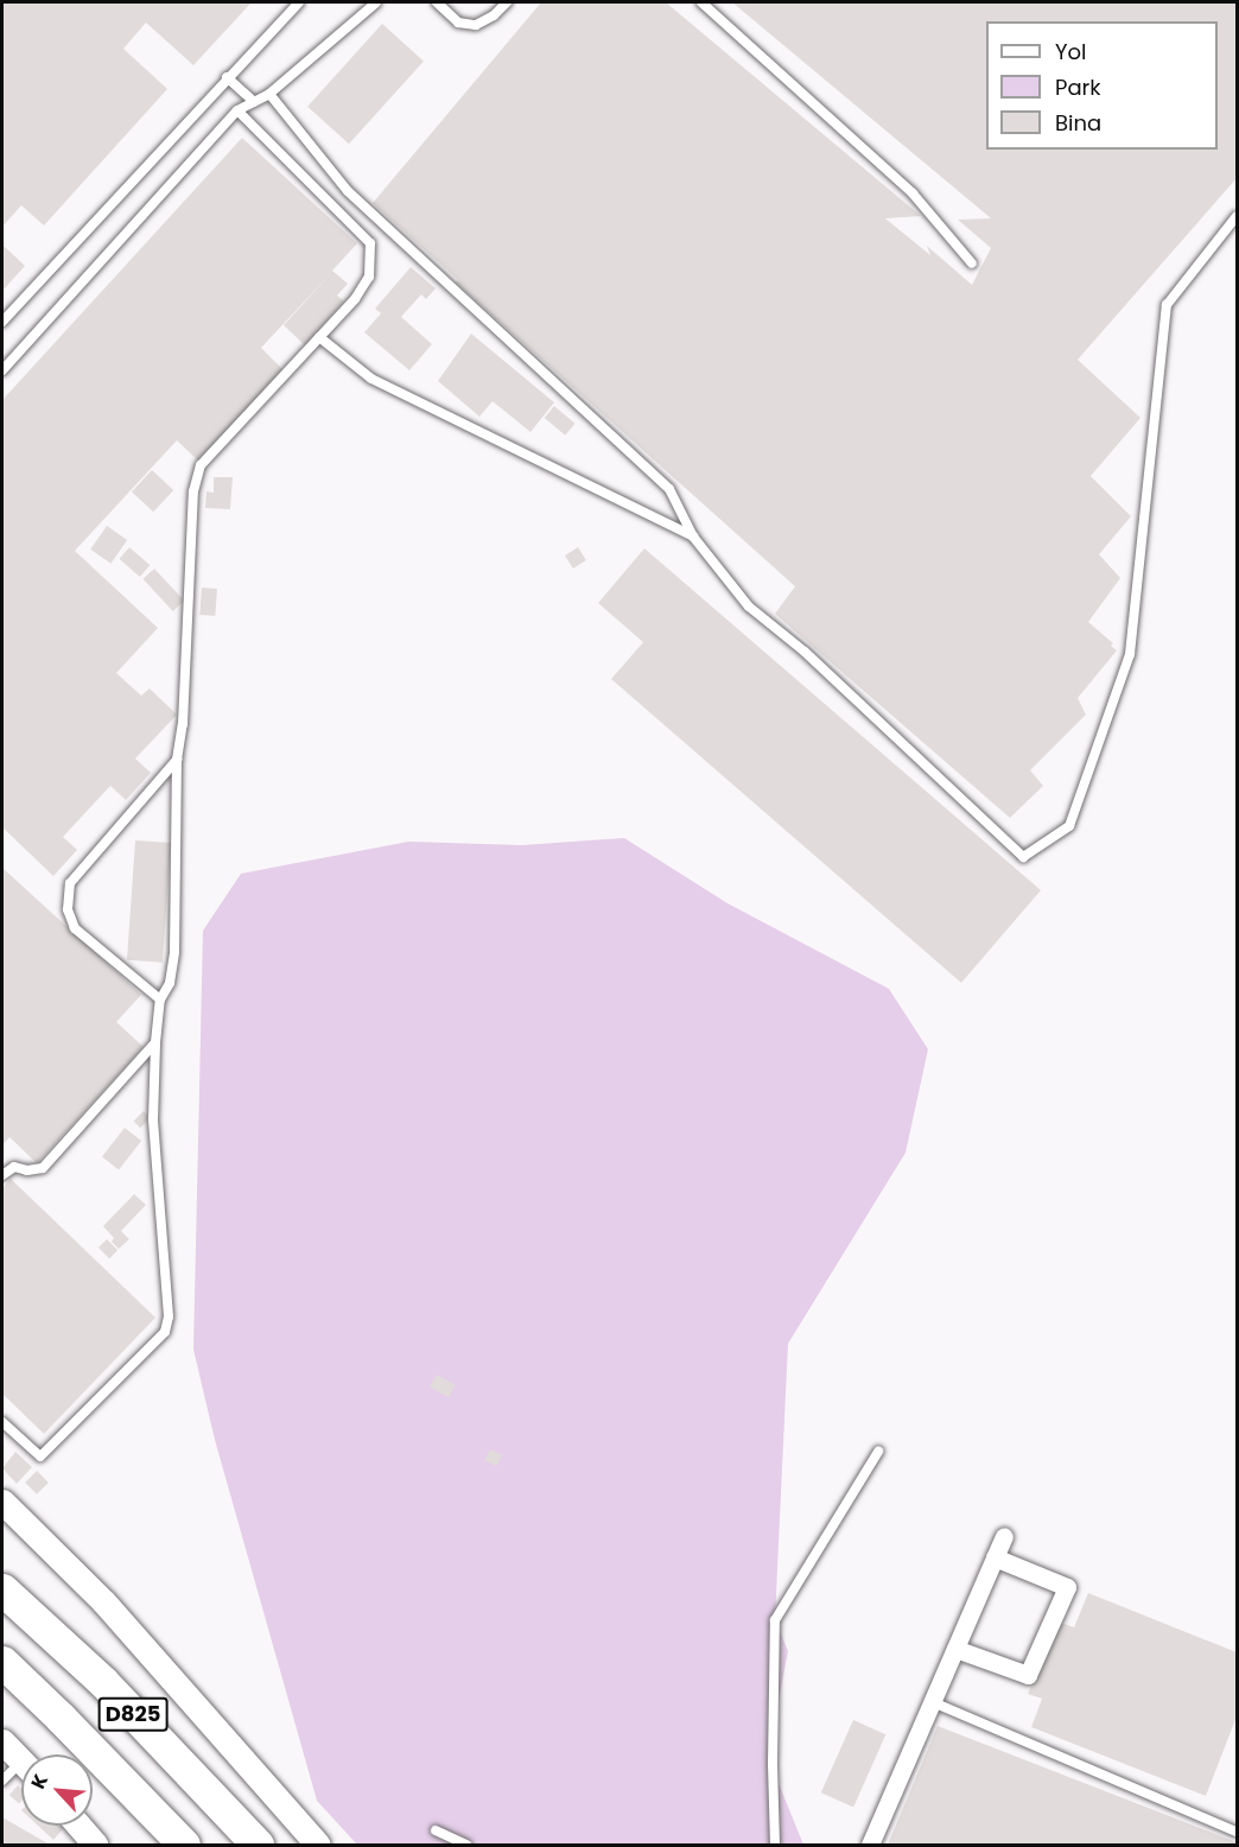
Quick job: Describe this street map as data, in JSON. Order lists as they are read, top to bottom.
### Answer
{
  "streets": {
    "highway": ["D825"]
  },
  "legend": ["Yol", "Park", "Bina"],
  "north": "top left"
}
